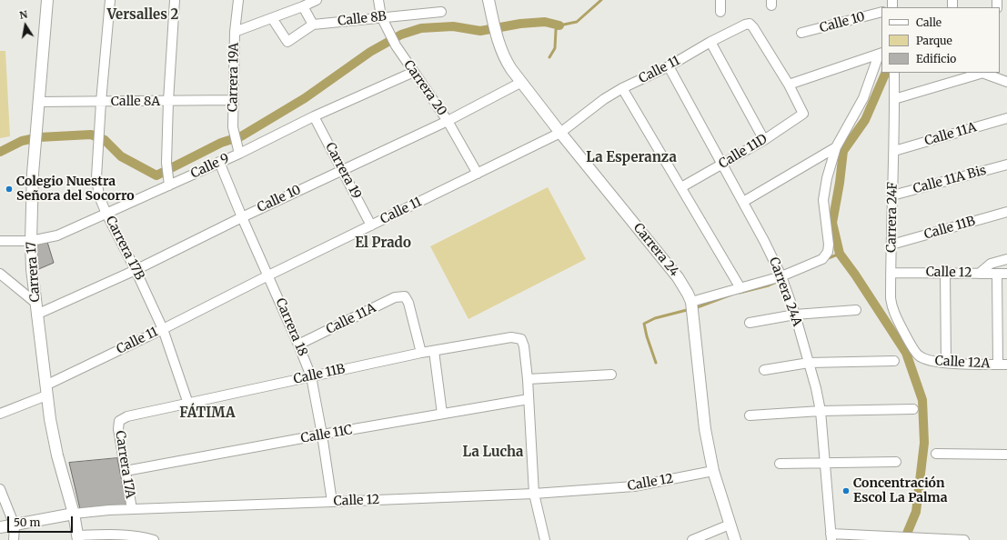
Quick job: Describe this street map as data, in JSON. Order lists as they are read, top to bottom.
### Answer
{
  "streets": {
    "street": [
      "Calle 8B",
      "Calle 10",
      "Calle 11",
      "Carrera 19A",
      "Carrera 20",
      "Calle 8A",
      "Calle 11A",
      "Calle 11D",
      "Calle 9",
      "Carrera 19",
      "Calle 11A Bis",
      "Carrera 24F",
      "Calle 11B",
      "Carrera 17B",
      "Carrera 24",
      "Carrera 17",
      "Calle 12",
      "Carrera 24A",
      "Carrera 18",
      "Calle 12A",
      "Calle 11C",
      "Carrera 17A"
    ]
  },
  "crossings": [
    ["Calle 8B", "Carrera 20"],
    ["Calle 10", "Carrera 20"],
    ["Calle 10", "Carrera 19"],
    ["Calle 10", "Carrera 17B"],
    ["Calle 10", "Carrera 24"],
    ["Calle 10", "Carrera 17"],
    ["Calle 10", "Carrera 18"],
    ["Calle 11", "Carrera 20"],
    ["Calle 11", "Calle 11D"],
    ["Calle 11", "Carrera 19"],
    ["Calle 11", "Carrera 17B"],
    ["Calle 11", "Carrera 24"],
    ["Calle 11", "Carrera 17"],
    ["Calle 11", "Carrera 24A"],
    ["Calle 11", "Carrera 18"],
    ["Carrera 19A", "Calle 8A"],
    ["Carrera 19A", "Calle 9"],
    ["Carrera 20", "Calle 9"],
    ["Calle 8A", "Carrera 17B"],
    ["Calle 8A", "Carrera 17"],
    ["Calle 11A", "Carrera 24F"],
    ["Calle 11A", "Calle 11B"],
    ["Calle 11A", "Carrera 18"],
    ["Calle 11D", "Carrera 24A"],
    ["Calle 9", "Carrera 19"],
    ["Calle 9", "Carrera 17B"],
    ["Calle 9", "Carrera 17"],
    ["Calle 9", "Carrera 18"],
    ["Calle 11A Bis", "Carrera 24F"],
    ["Carrera 24F", "Calle 11B"],
    ["Carrera 24F", "Calle 12"],
    ["Carrera 24F", "Calle 12A"],
    ["Calle 11B", "Carrera 17B"],
    ["Calle 11B", "Carrera 18"],
    ["Calle 11B", "Carrera 17A"],
    ["Carrera 24", "Calle 12"],
    ["Carrera 17", "Calle 12"],
    ["Calle 12", "Carrera 18"],
    ["Calle 12", "Carrera 17A"],
    ["Carrera 18", "Calle 11C"],
    ["Calle 11C", "Carrera 17A"]
  ],
  "districts": [
    "Versalles 2",
    "La Esperanza",
    "El Prado",
    "FÁTIMA",
    "La Lucha"
  ],
  "places": ["Colegio Nuestra Señora del Socorro", "Concentración Escol La Palma"],
  "legend": ["Calle", "Parque", "Edificio"],
  "scale_bar": "50 m",
  "north": "top"
}
